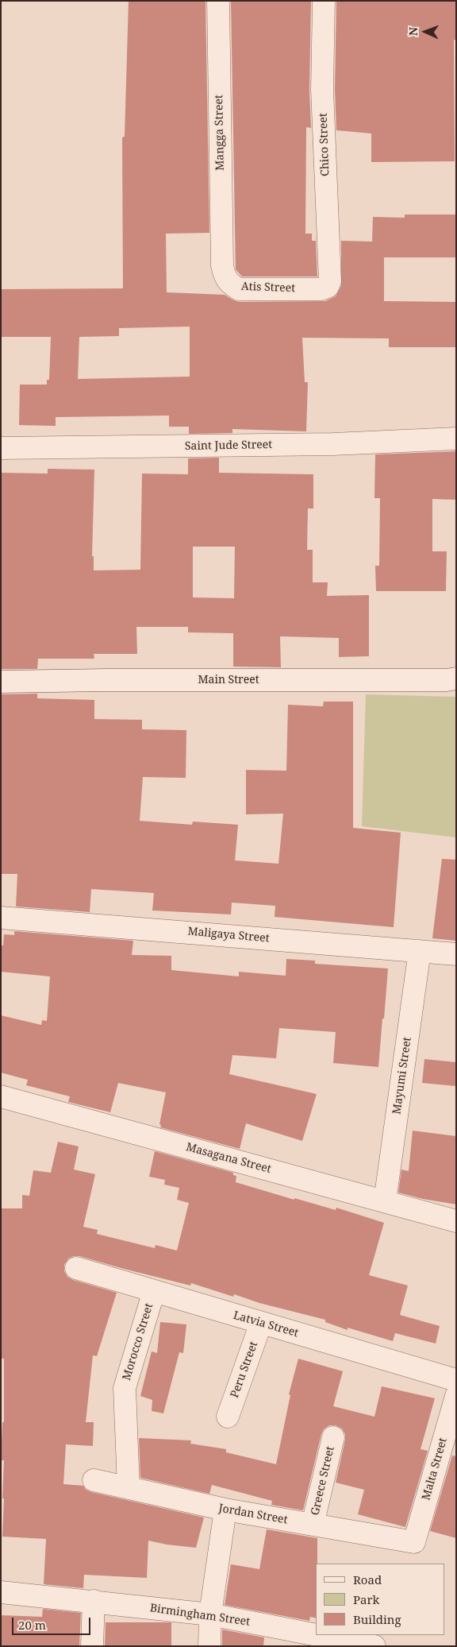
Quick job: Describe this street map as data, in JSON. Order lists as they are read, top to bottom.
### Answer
{
  "streets": {
    "street": [
      "Mangga Street",
      "Chico Street",
      "Atis Street",
      "Saint Jude Street",
      "Main Street",
      "Maligaya Street",
      "Mayumi Street",
      "Masagana Street",
      "Latvia Street",
      "Morocco Street",
      "Peru Street",
      "Malta Street",
      "Greece Street",
      "Jordan Street",
      "Birmingham Street"
    ]
  },
  "crossings": [
    ["Mangga Street", "Atis Street"],
    ["Chico Street", "Atis Street"],
    ["Maligaya Street", "Mayumi Street"],
    ["Mayumi Street", "Masagana Street"],
    ["Latvia Street", "Morocco Street"],
    ["Latvia Street", "Peru Street"],
    ["Morocco Street", "Jordan Street"],
    ["Malta Street", "Jordan Street"],
    ["Greece Street", "Jordan Street"]
  ],
  "legend": ["Road", "Park", "Building"],
  "scale_bar": "20 m",
  "north": "left"
}
